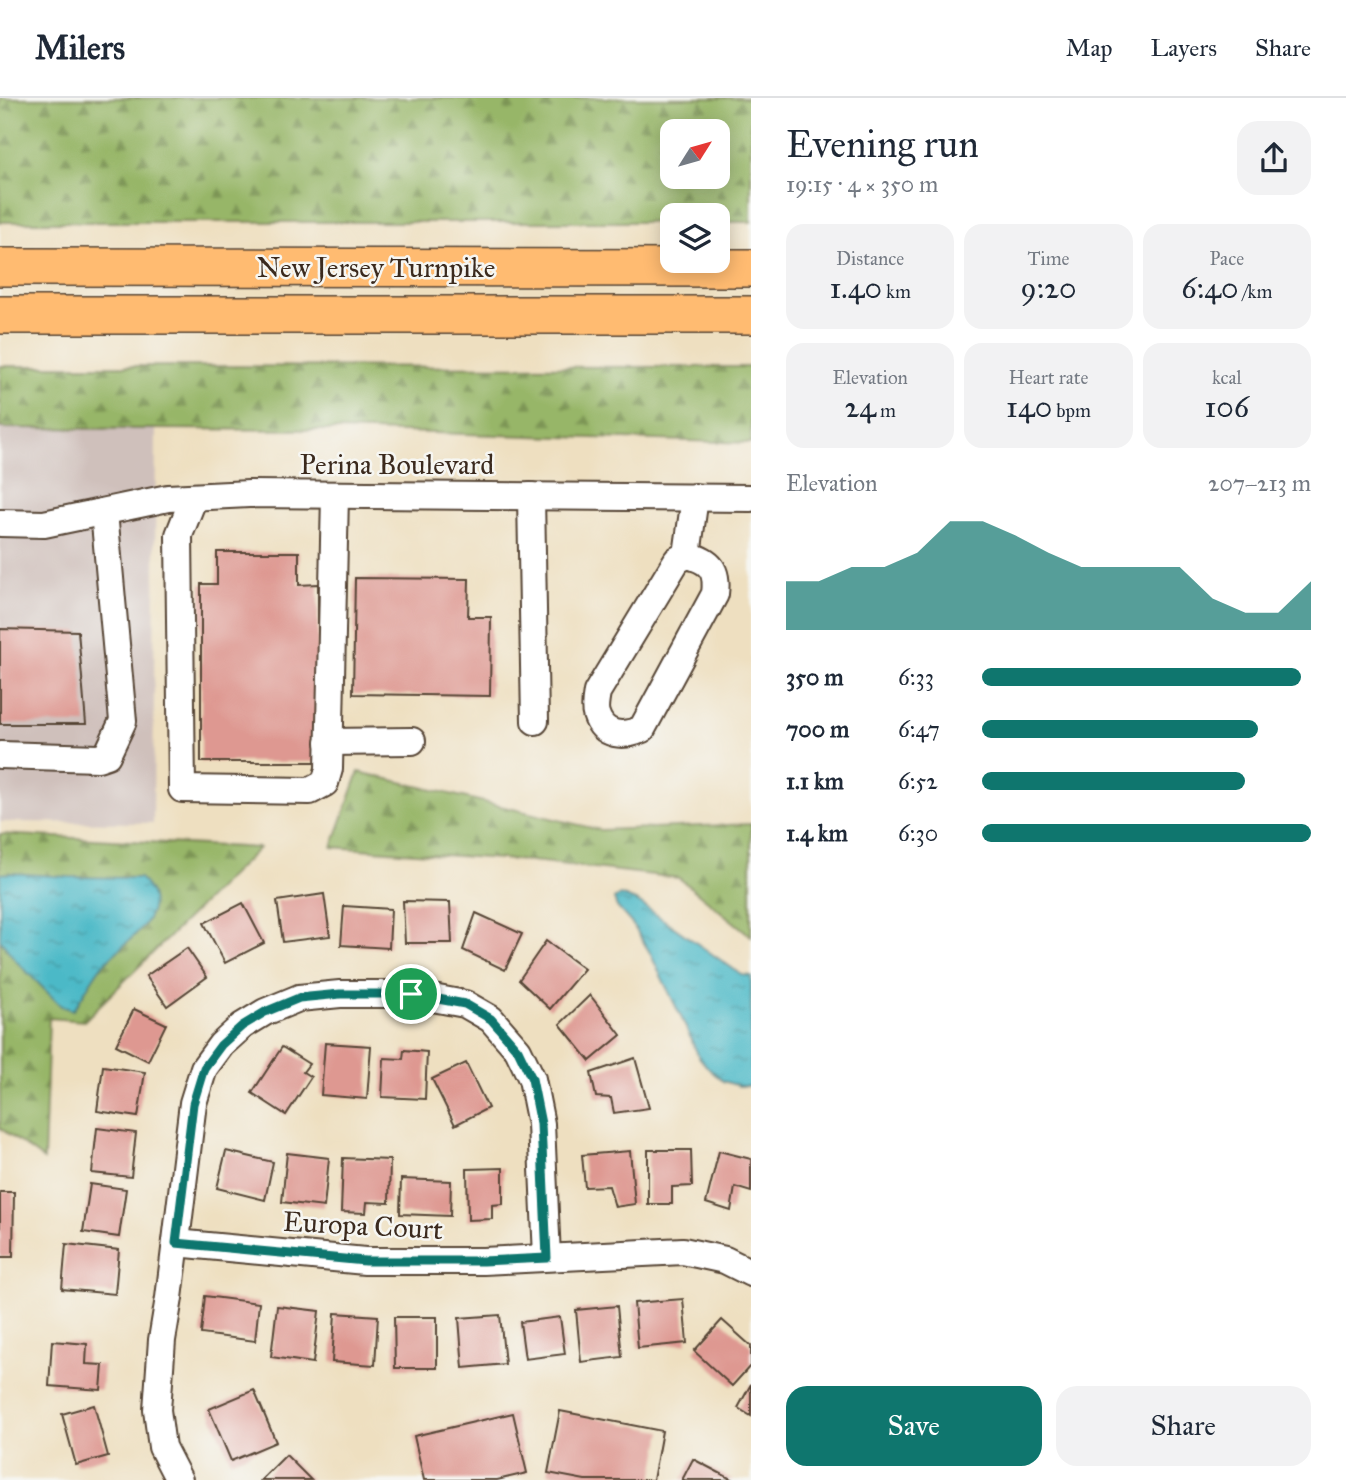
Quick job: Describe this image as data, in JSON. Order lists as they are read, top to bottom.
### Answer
{
  "streets": {
    "highway": ["New Jersey Turnpike"],
    "street": ["Perina Boulevard", "Europa Court"]
  },
  "north": "top right",
  "page": {
    "header": "Milers",
    "nav": ["Map", "Layers", "Share"],
    "heading": ["Evening run", "19:15 · 4 × 350 m"],
    "stats": [
      ["Distance", "1.40 km"],
      ["Time", "9:20"],
      ["Pace", "6:40 /km"],
      ["Elevation", "24 m"],
      ["Heart rate", "140 bpm"],
      ["kcal", "106"]
    ],
    "chart": ["Elevation", "207–213 m"],
    "list": [
      {
        "name": "350 m",
        "note": "6:33"
      },
      {
        "name": "700 m",
        "note": "6:47"
      },
      {
        "name": "1.1 km",
        "note": "6:52"
      },
      {
        "name": "1.4 km",
        "note": "6:30"
      }
    ],
    "buttons": ["Save", "Share"]
  }
}
